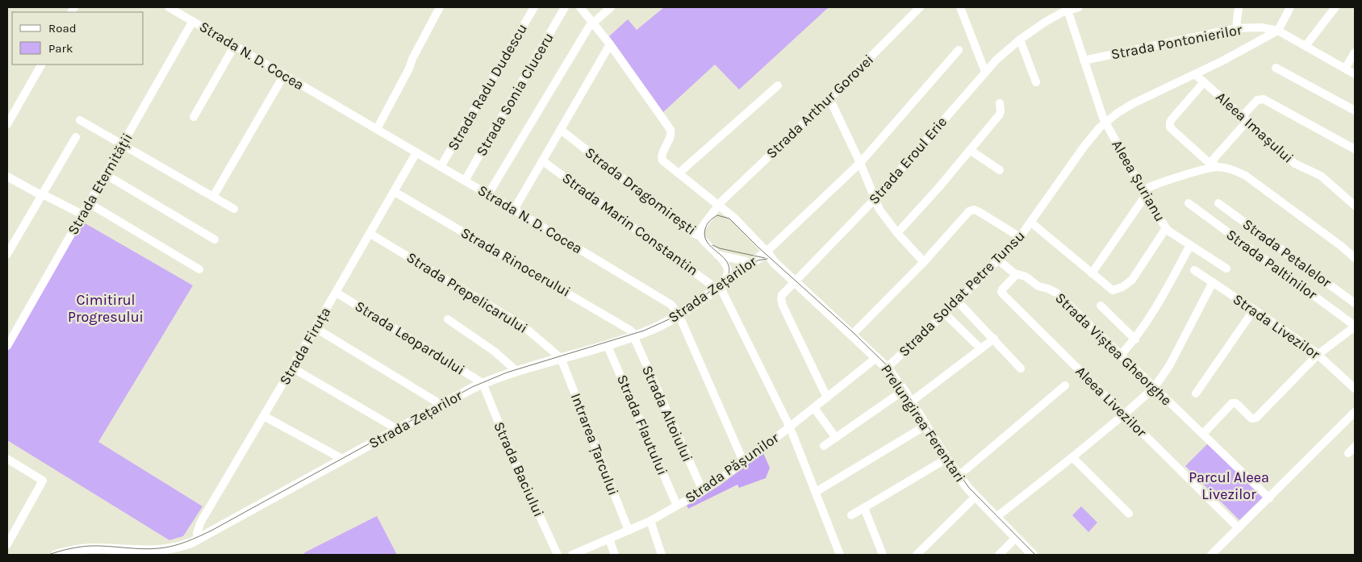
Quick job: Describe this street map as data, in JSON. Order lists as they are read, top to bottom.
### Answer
{
  "streets": {
    "main road": ["Strada Zețarilor", "Prelungirea Ferentari"],
    "street": [
      "Strada Pontonierilor",
      "Strada N. D. Cocea",
      "Strada Radu Dudescu",
      "Strada Sonia Cluceru",
      "Strada Arthur Gorovei",
      "Aleea Imașului",
      "Strada Eroul Erie",
      "Aleea Șurianu",
      "Strada Eternității",
      "Strada Dragomirești",
      "Strada Marin Constantin",
      "Strada Petalelor",
      "Strada Rinocerului",
      "Strada Paltinilor",
      "Strada Prepelicarului",
      "Strada Soldat Petre Tunsu",
      "Strada Livezilor",
      "Strada Leopardului",
      "Strada Firuța",
      "Strada Viștea Gheorghe",
      "Aleea Livezilor",
      "Strada Altoiului",
      "Strada Flautului",
      "Intrarea Țarcului",
      "Strada Pășunilor",
      "Strada Baciului"
    ]
  },
  "crossings": [
    ["Strada Pontonierilor", "Strada Soldat Petre Tunsu"],
    ["Strada N. D. Cocea", "Strada Radu Dudescu"],
    ["Strada N. D. Cocea", "Strada Sonia Cluceru"],
    ["Strada N. D. Cocea", "Strada Eternității"],
    ["Strada N. D. Cocea", "Strada Zețarilor"],
    ["Strada N. D. Cocea", "Strada Firuța"],
    ["Strada N. D. Cocea", "Strada Pășunilor"],
    ["Strada Arthur Gorovei", "Strada Dragomirești"],
    ["Strada Arthur Gorovei", "Prelungirea Ferentari"],
    ["Aleea Imașului", "Strada Soldat Petre Tunsu"],
    ["Strada Eroul Erie", "Prelungirea Ferentari"],
    ["Strada Eroul Erie", "Strada Pășunilor"],
    ["Aleea Șurianu", "Strada Soldat Petre Tunsu"],
    ["Strada Dragomirești", "Strada Marin Constantin"],
    ["Strada Dragomirești", "Strada Zețarilor"],
    ["Strada Marin Constantin", "Strada Zețarilor"],
    ["Strada Marin Constantin", "Strada Pășunilor"],
    ["Strada Rinocerului", "Strada Zețarilor"],
    ["Strada Rinocerului", "Strada Firuța"],
    ["Strada Rinocerului", "Strada Altoiului"],
    ["Strada Zețarilor", "Strada Prepelicarului"],
    ["Strada Zețarilor", "Strada Leopardului"],
    ["Strada Zețarilor", "Strada Firuța"],
    ["Strada Zețarilor", "Strada Altoiului"],
    ["Strada Zețarilor", "Prelungirea Ferentari"],
    ["Strada Zețarilor", "Strada Flautului"],
    ["Strada Zețarilor", "Intrarea Țarcului"],
    ["Strada Zețarilor", "Strada Baciului"],
    ["Strada Prepelicarului", "Strada Firuța"],
    ["Strada Prepelicarului", "Intrarea Țarcului"],
    ["Strada Soldat Petre Tunsu", "Strada Viștea Gheorghe"],
    ["Strada Soldat Petre Tunsu", "Prelungirea Ferentari"],
    ["Strada Leopardului", "Strada Firuța"],
    ["Strada Leopardului", "Strada Baciului"],
    ["Strada Viștea Gheorghe", "Aleea Livezilor"],
    ["Strada Altoiului", "Strada Pășunilor"],
    ["Prelungirea Ferentari", "Strada Pășunilor"],
    ["Strada Flautului", "Strada Pășunilor"],
    ["Intrarea Țarcului", "Strada Pășunilor"]
  ],
  "parks": ["Cimitirul Progresului", "Parcul Aleea Livezilor"],
  "legend": ["Road", "Park"]
}
